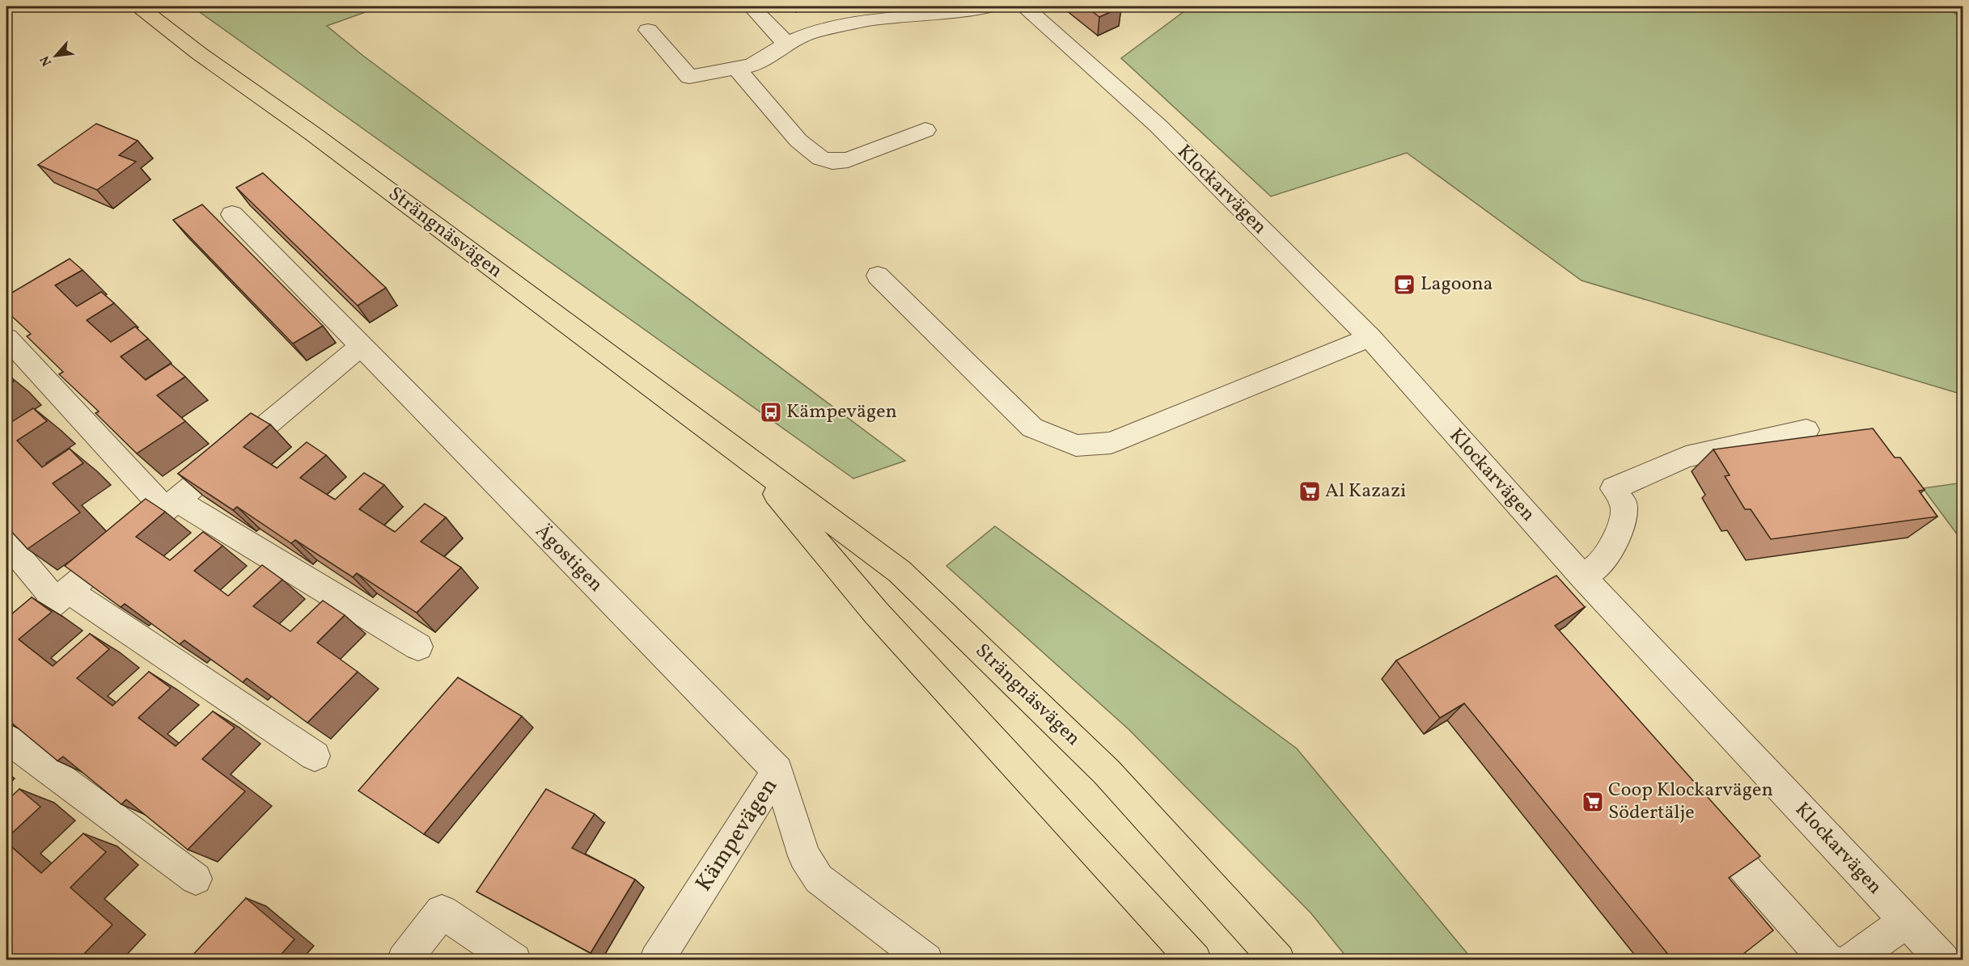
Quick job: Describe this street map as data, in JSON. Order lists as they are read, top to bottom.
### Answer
{
  "streets": {
    "main road": ["Strängnäsvägen"],
    "street": ["Klockarvägen", "Ägostigen", "Kämpevägen"]
  },
  "crossings": [
    ["Ägostigen", "Kämpevägen"]
  ],
  "places": {
    "cafe": ["Lagoona"],
    "bus stop": ["Kämpevägen"],
    "supermarket": ["Al Kazazi", "Coop Klockarvägen Södertälje"]
  },
  "north": "bottom left"
}
